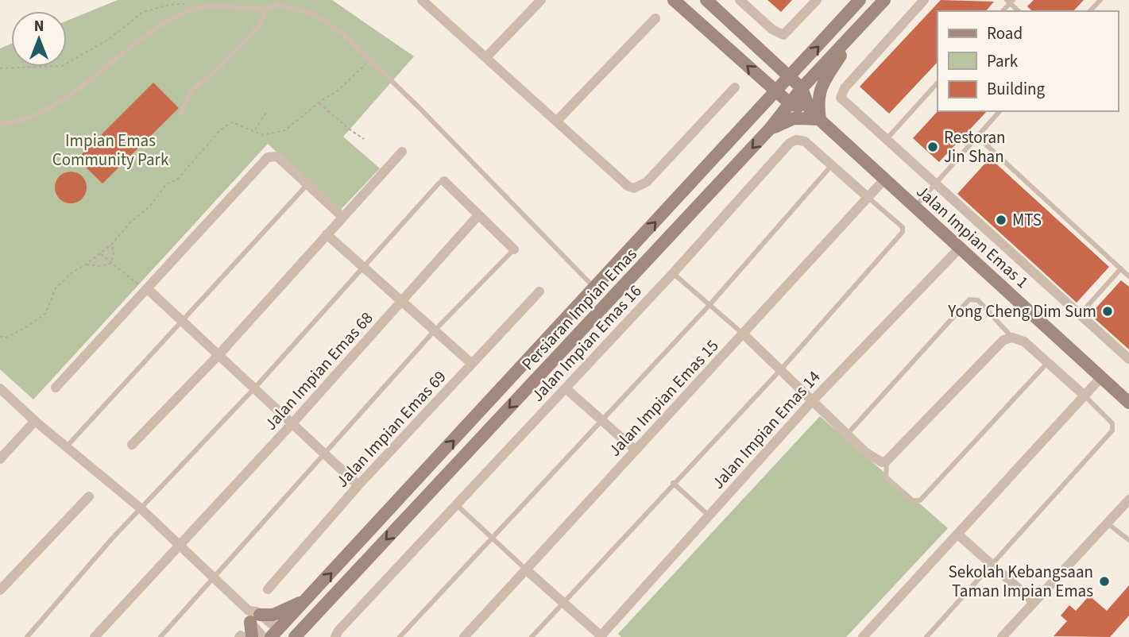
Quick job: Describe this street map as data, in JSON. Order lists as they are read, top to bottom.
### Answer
{
  "streets": {
    "main road": ["Jalan Impian Emas 1", "Persiaran Impian Emas"],
    "street": [
      "Jalan Impian Emas 16",
      "Jalan Impian Emas 68",
      "Jalan Impian Emas 15",
      "Jalan Impian Emas 69",
      "Jalan Impian Emas 14"
    ]
  },
  "crossings": [
    ["Jalan Impian Emas 1", "Persiaran Impian Emas"],
    ["Jalan Impian Emas 1", "Jalan Impian Emas 15"],
    ["Jalan Impian Emas 1", "Jalan Impian Emas 14"],
    ["Jalan Impian Emas 16", "Jalan Impian Emas 15"]
  ],
  "parks": ["Impian Emas Community Park"],
  "places": [
    "Restoran Jin Shan",
    "MTS",
    "Yong Cheng Dim Sum",
    "Sekolah Kebangsaan Taman Impian Emas"
  ],
  "legend": ["Road", "Park", "Building"],
  "north": "top"
}
